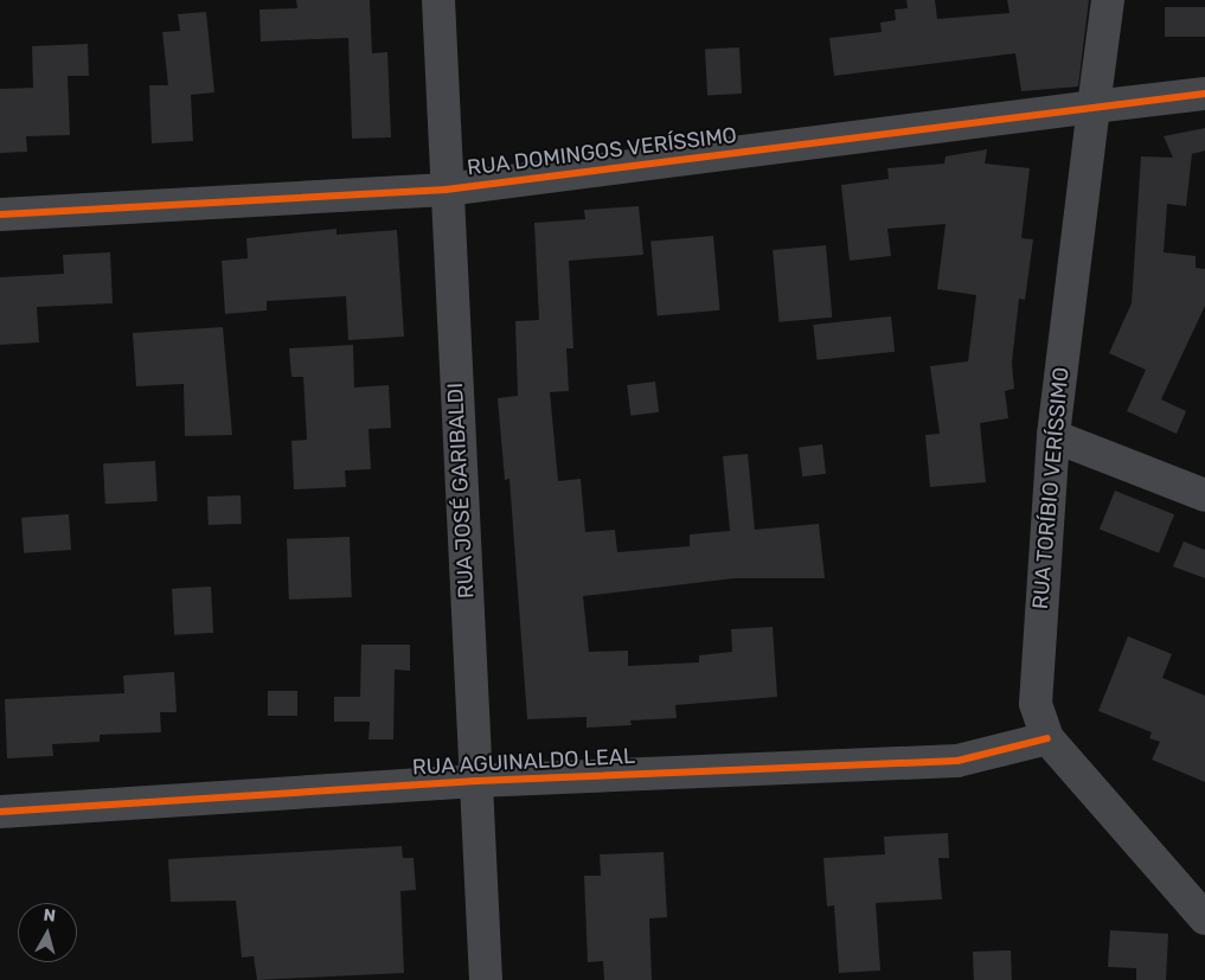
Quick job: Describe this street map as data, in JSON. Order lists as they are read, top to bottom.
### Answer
{
  "streets": {
    "street": [
      "RUA DOMINGOS VERÍSSIMO",
      "RUA TORÍBIO VERÍSSIMO",
      "RUA JOSÉ GARIBALDI",
      "RUA AGUINALDO LEAL"
    ]
  },
  "crossings": [
    ["RUA DOMINGOS VERÍSSIMO", "RUA TORÍBIO VERÍSSIMO"],
    ["RUA DOMINGOS VERÍSSIMO", "RUA JOSÉ GARIBALDI"],
    ["RUA TORÍBIO VERÍSSIMO", "RUA AGUINALDO LEAL"],
    ["RUA JOSÉ GARIBALDI", "RUA AGUINALDO LEAL"]
  ],
  "north": "top"
}
